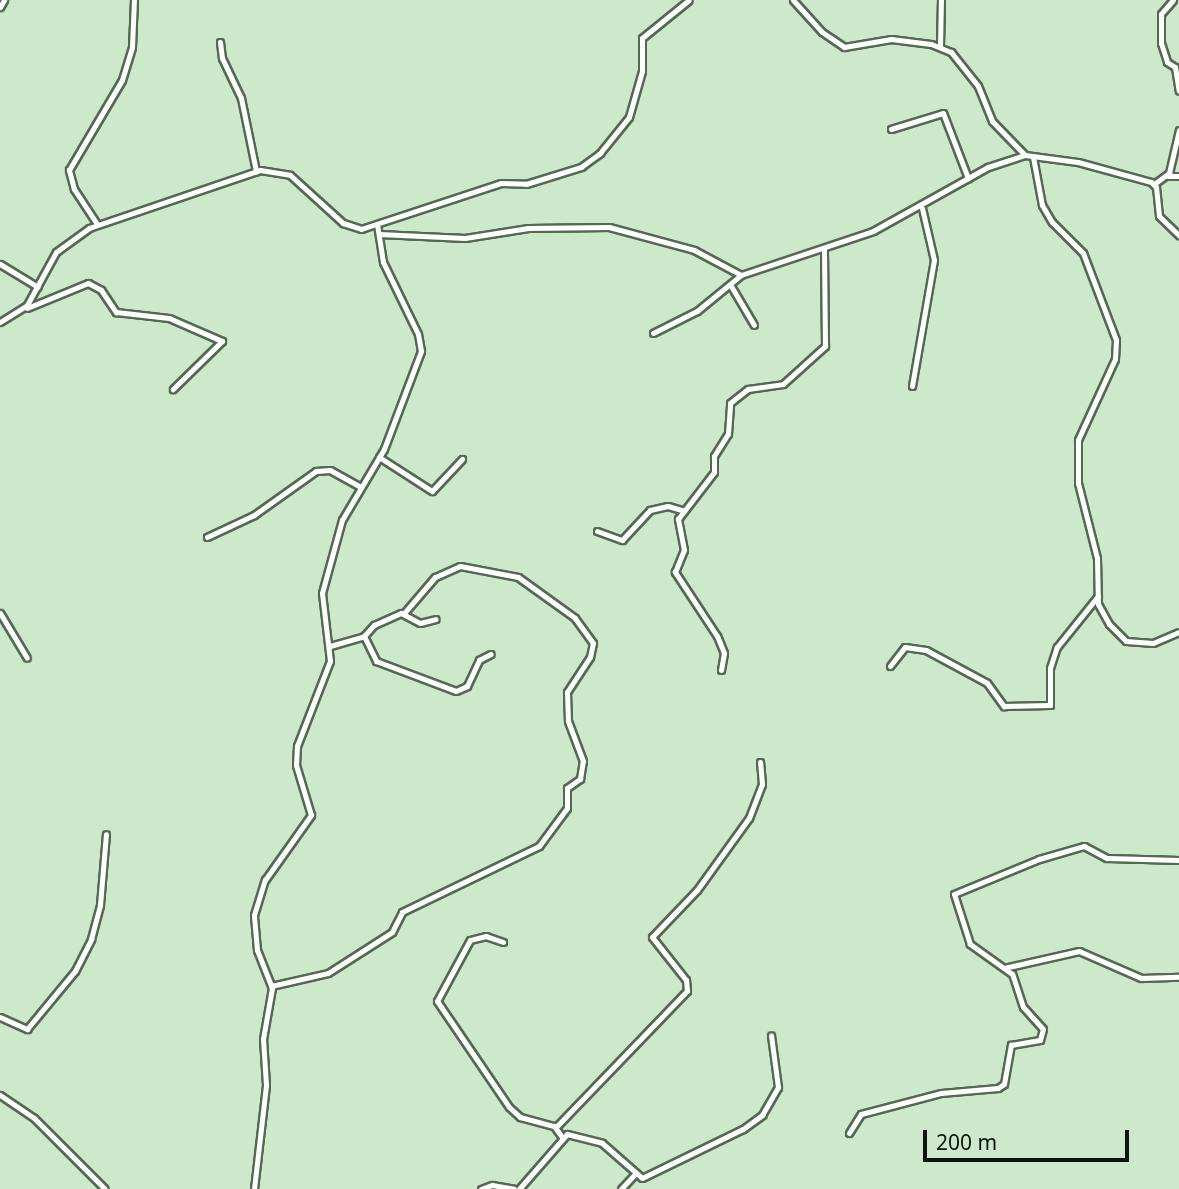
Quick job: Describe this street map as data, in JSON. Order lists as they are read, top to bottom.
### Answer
{
  "scale_bar": "200 m"
}
